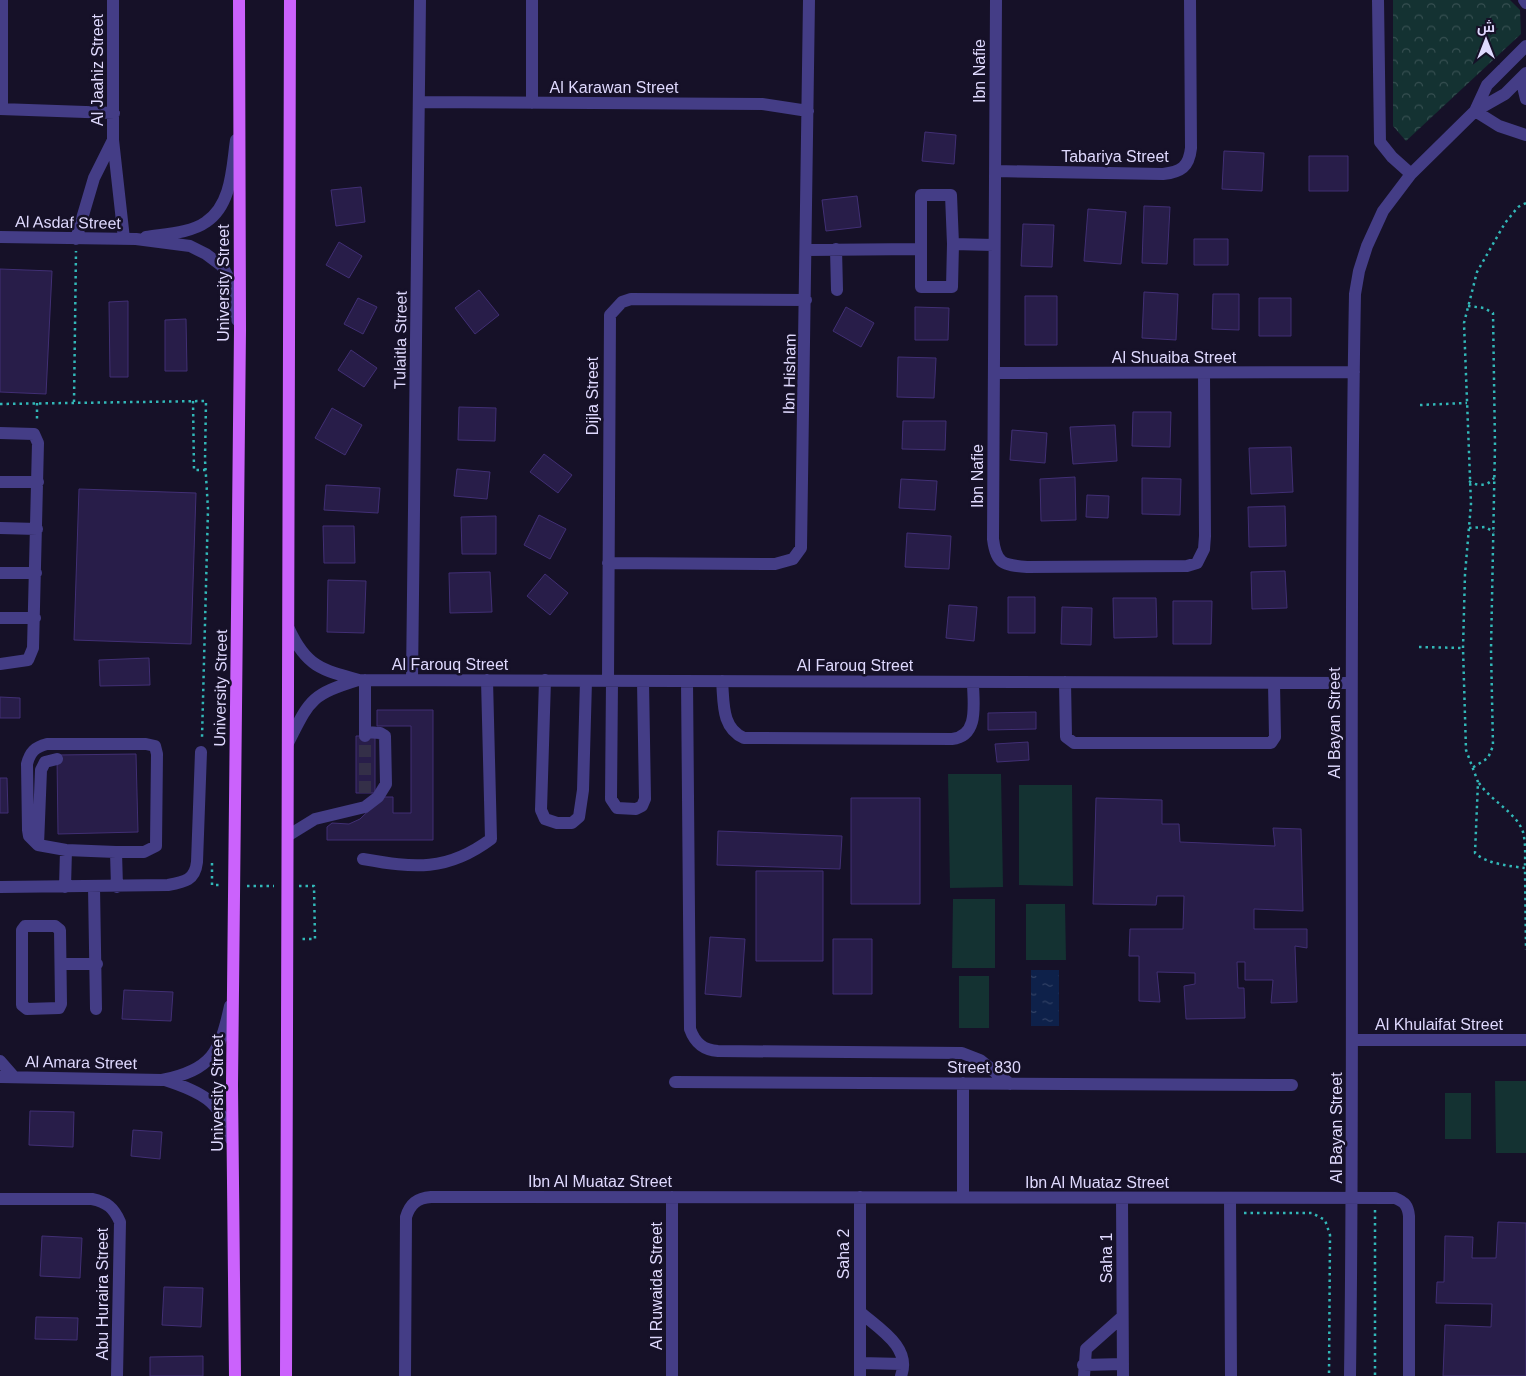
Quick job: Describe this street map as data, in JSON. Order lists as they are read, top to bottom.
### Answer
{
  "streets": {
    "main road": ["University Street"],
    "street": [
      "Al Jaahiz Street",
      "Ibn Nafie",
      "Al Karawan Street",
      "Tabariya Street",
      "Al Asdaf Street",
      "Tulaitla Street",
      "Al Shuaiba Street",
      "Ibn Hisham",
      "Dijla Street",
      "Al Farouq Street",
      "Al Bayan Street",
      "Al Khulaifat Street",
      "Al Amara Street",
      "Street 830",
      "Ibn Al Muataz Street",
      "Saha 2",
      "Saha 1",
      "Al Ruwaida Street",
      "Abu Huraira Street"
    ]
  },
  "crossings": [
    ["Al Jaahiz Street", "Al Asdaf Street"],
    ["Ibn Nafie", "Tabariya Street"],
    ["Ibn Nafie", "Al Shuaiba Street"],
    ["Al Karawan Street", "Tulaitla Street"],
    ["Al Karawan Street", "Ibn Hisham"],
    ["Al Asdaf Street", "University Street"],
    ["University Street", "Al Amara Street"],
    ["Tulaitla Street", "Al Farouq Street"],
    ["Al Shuaiba Street", "Al Bayan Street"],
    ["Ibn Hisham", "Dijla Street"],
    ["Dijla Street", "Al Farouq Street"],
    ["Al Farouq Street", "Al Bayan Street"],
    ["Al Bayan Street", "Al Khulaifat Street"],
    ["Al Bayan Street", "Ibn Al Muataz Street"],
    ["Ibn Al Muataz Street", "Saha 2"],
    ["Ibn Al Muataz Street", "Saha 1"],
    ["Ibn Al Muataz Street", "Al Ruwaida Street"]
  ],
  "north": "top"
}
